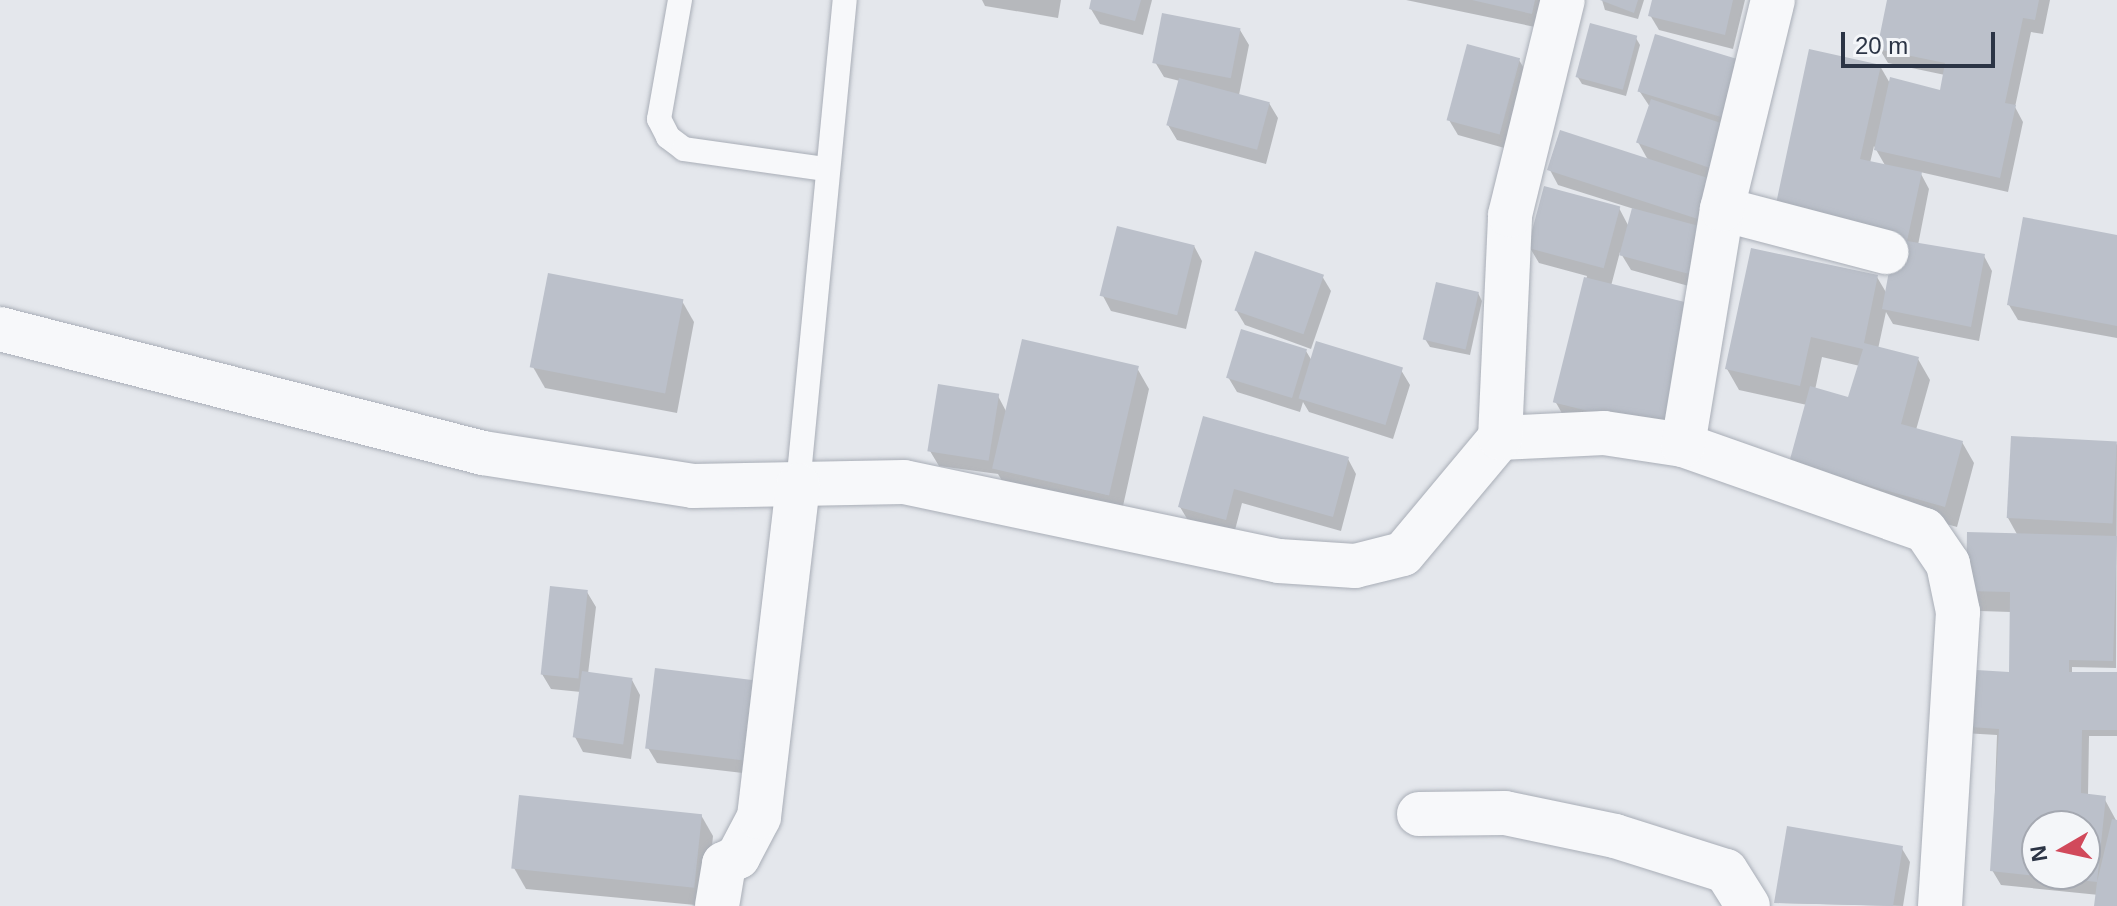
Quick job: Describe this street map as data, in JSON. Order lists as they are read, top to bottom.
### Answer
{
  "scale_bar": "20 m",
  "north": "left"
}
